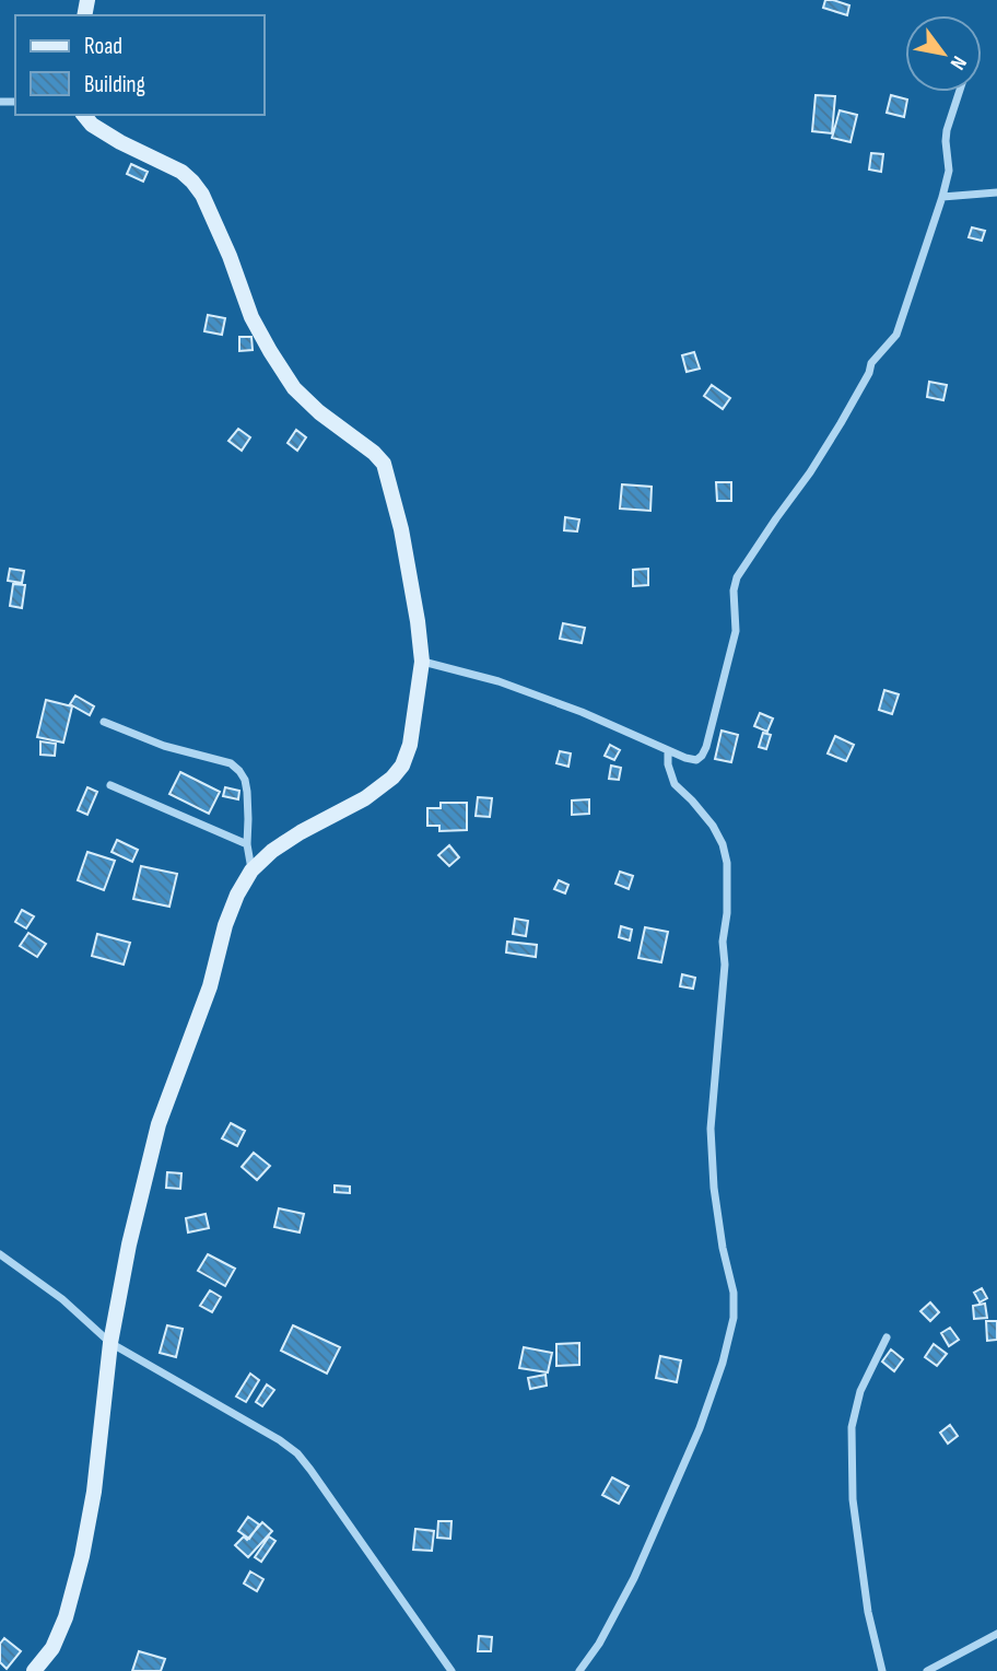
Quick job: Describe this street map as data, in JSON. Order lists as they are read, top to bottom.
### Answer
{
  "legend": ["Road", "Building"],
  "north": "bottom right"
}
